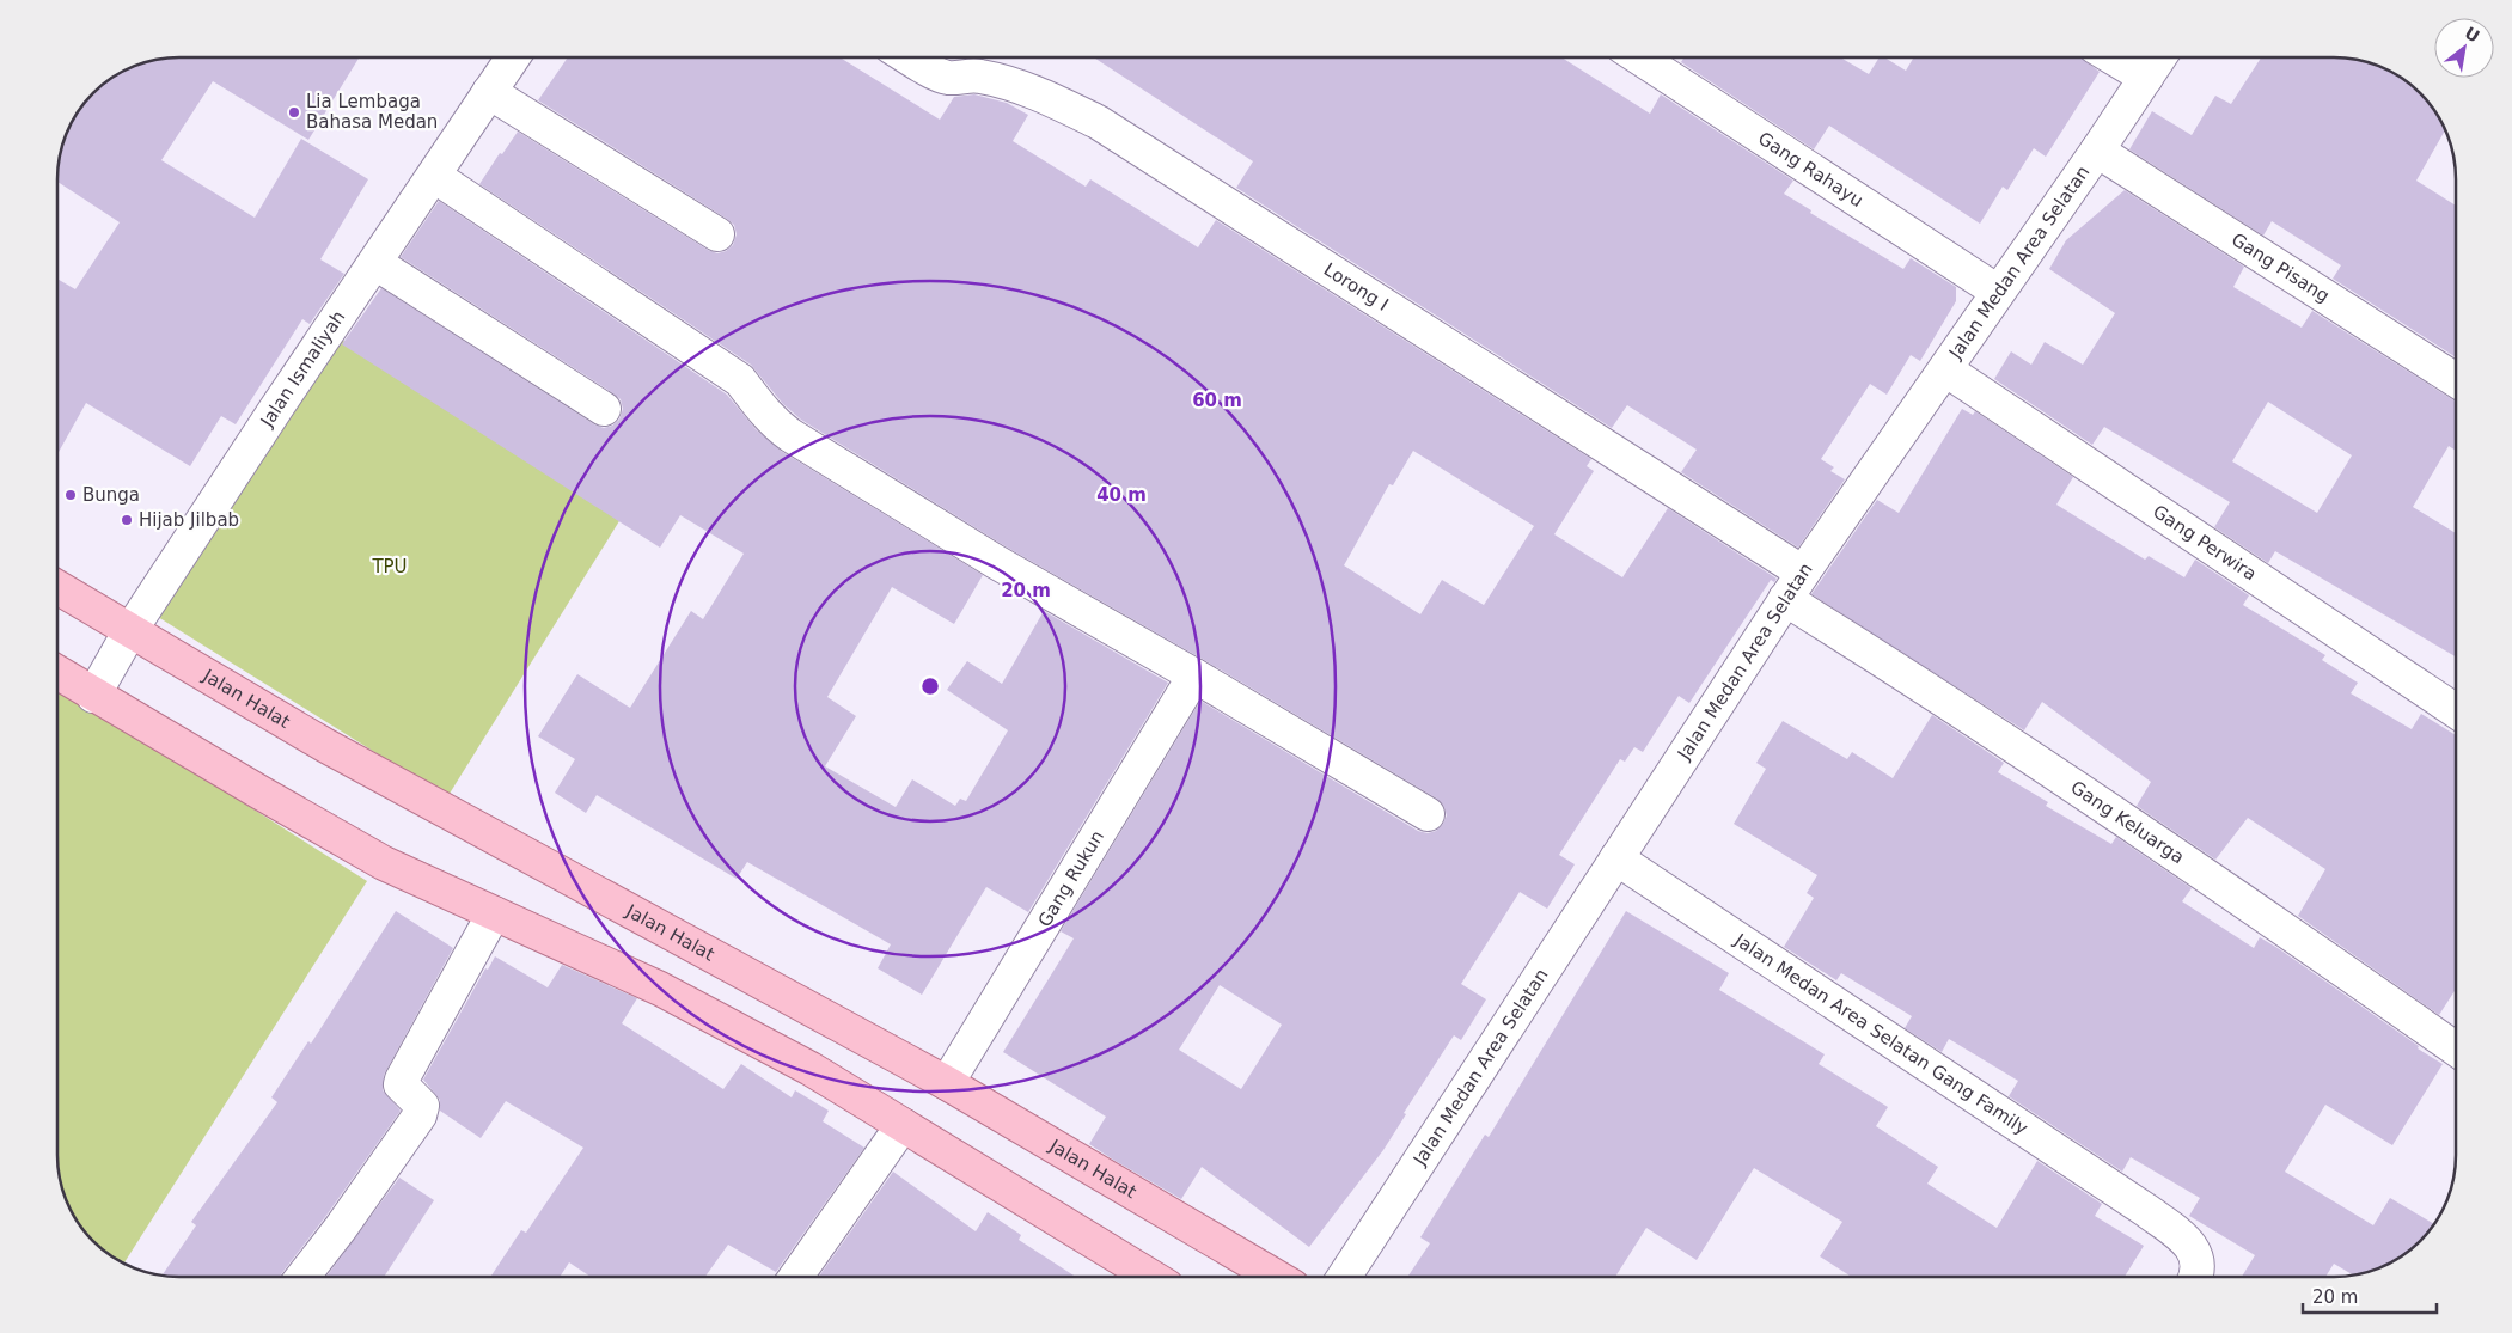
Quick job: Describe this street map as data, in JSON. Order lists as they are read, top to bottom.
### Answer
{
  "streets": {
    "main road": ["Jalan Halat"],
    "street": [
      "Gang Rahayu",
      "Jalan Medan Area Selatan",
      "Gang Pisang",
      "Lorong I",
      "Jalan Ismaliyah",
      "Gang Perwira",
      "Gang Keluarga",
      "Gang Rukun",
      "Jalan Medan Area Selatan Gang Family"
    ]
  },
  "crossings": [
    ["Gang Rahayu", "Jalan Medan Area Selatan"],
    ["Jalan Medan Area Selatan", "Gang Pisang"],
    ["Jalan Medan Area Selatan", "Lorong I"],
    ["Jalan Medan Area Selatan", "Gang Perwira"],
    ["Jalan Medan Area Selatan", "Gang Keluarga"],
    ["Jalan Medan Area Selatan", "Jalan Medan Area Selatan Gang Family"],
    ["Lorong I", "Gang Keluarga"],
    ["Jalan Ismaliyah", "Jalan Halat"],
    ["Jalan Halat", "Gang Rukun"]
  ],
  "parks": ["TPU"],
  "places": ["Lia Lembaga Bahasa Medan", "Bunga", "Hijab Jilbab"],
  "scale_bar": "20 m",
  "north": "top right",
  "rings": ["60 m", "40 m", "20 m"]
}
